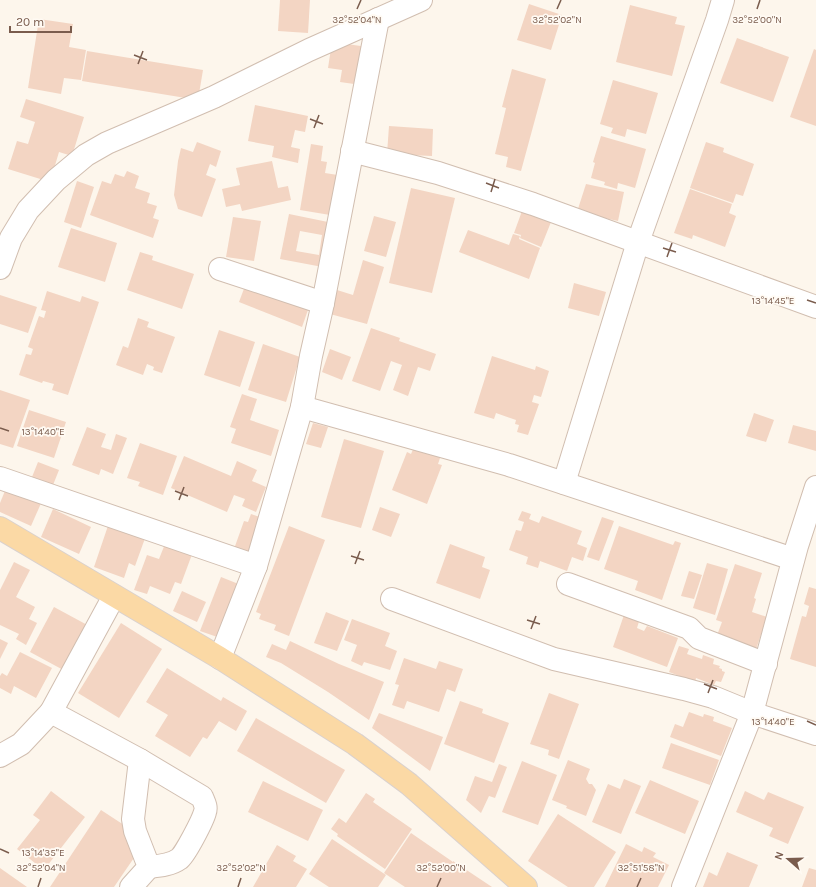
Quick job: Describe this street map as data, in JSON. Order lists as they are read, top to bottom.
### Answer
{
  "scale_bar": "20 m",
  "north": "left",
  "coordinates": [
    "32°52'04\"N",
    "32°52'02\"N",
    "32°52'00\"N",
    "13°14'45\"E",
    "13°14'40\"E",
    "13°14'35\"E",
    "32°51'58\"N"
  ]
}
